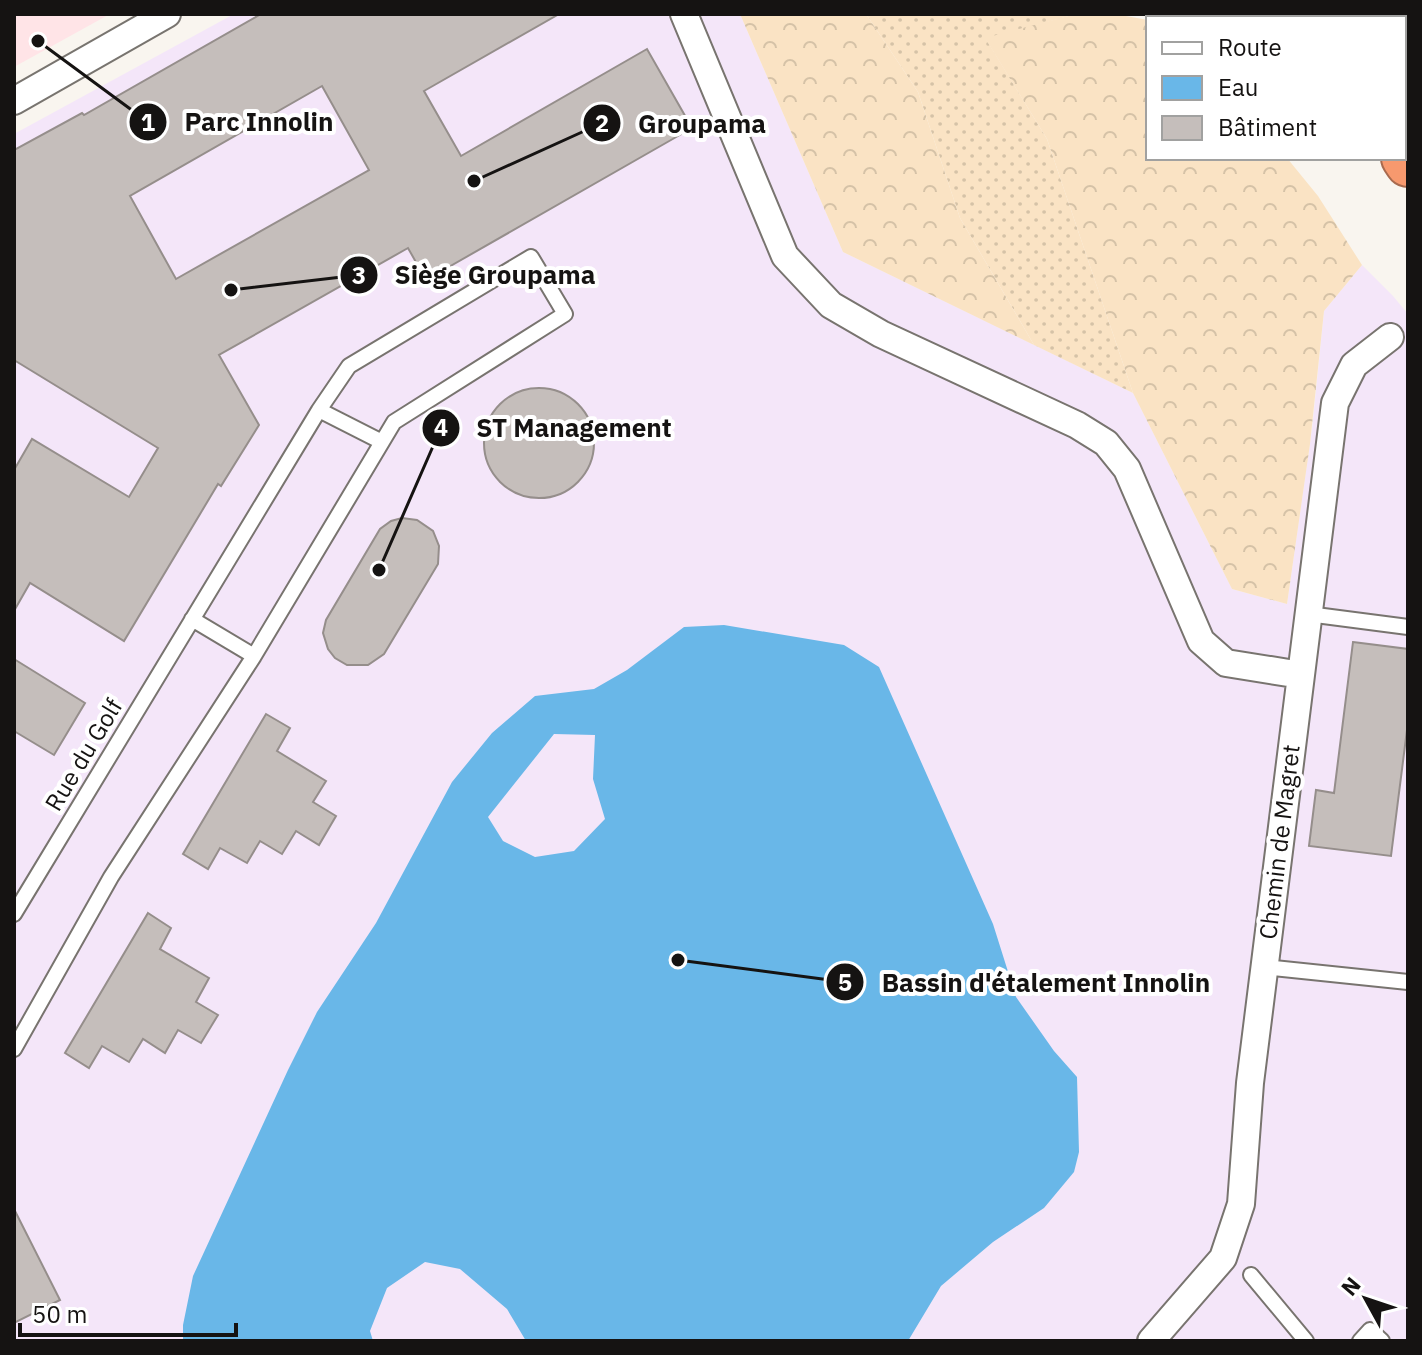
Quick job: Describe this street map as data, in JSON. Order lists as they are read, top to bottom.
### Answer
{
  "streets": {
    "street": ["Chemin de Magret"],
    "lane": ["Rue du Golf"]
  },
  "places": [
    "Parc Innolin",
    "Groupama",
    "Siège Groupama",
    "ST Management",
    "Bassin d'étalement Innolin"
  ],
  "legend": ["Route", "Eau", "Bâtiment"],
  "scale_bar": "50 m",
  "north": "top left"
}
